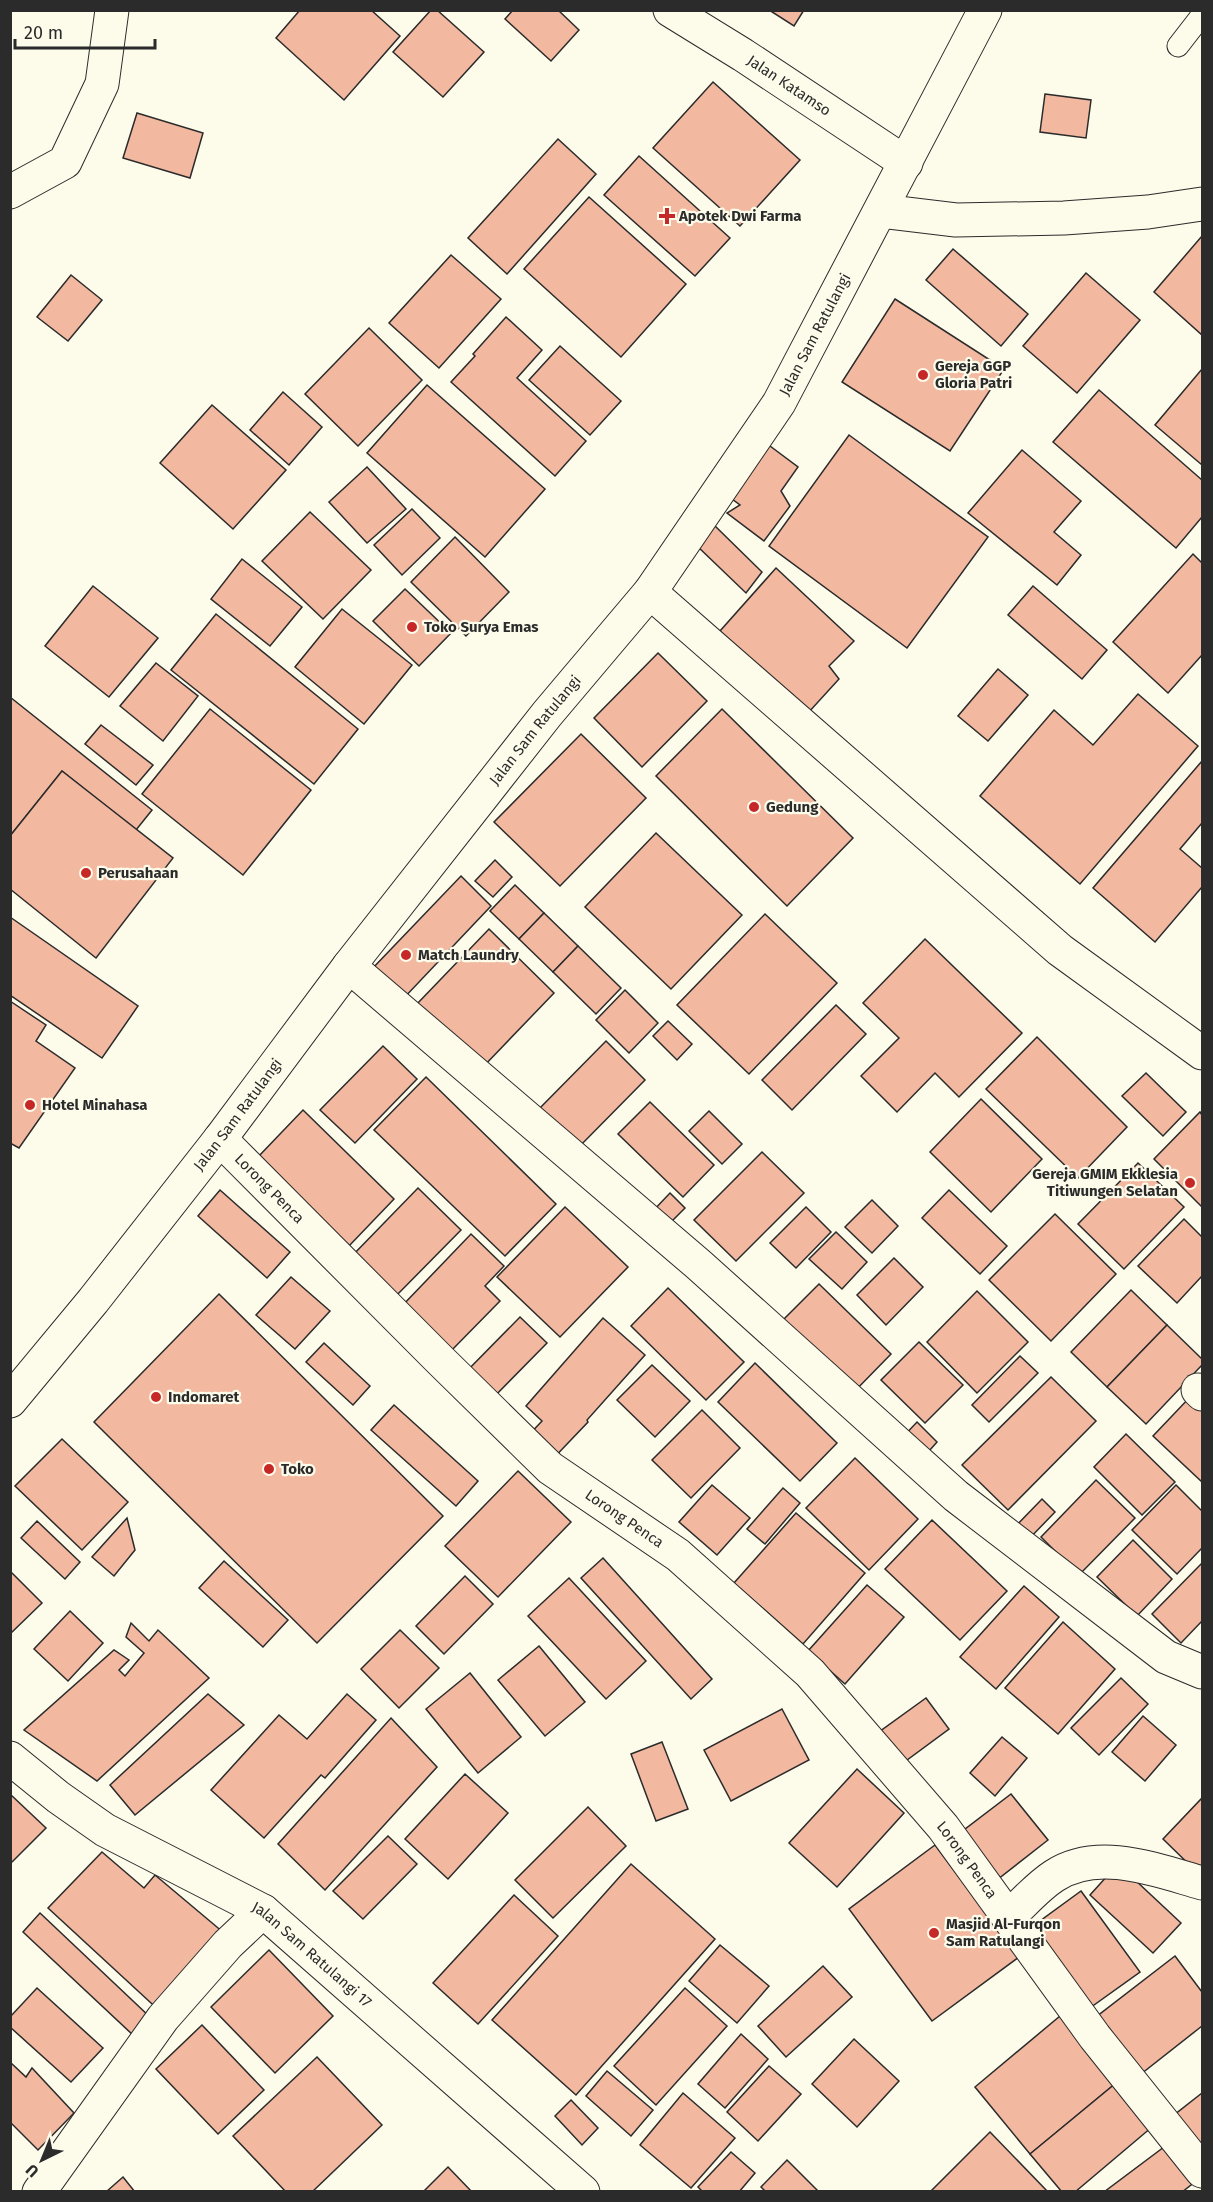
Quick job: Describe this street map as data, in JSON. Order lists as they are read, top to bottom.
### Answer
{
  "streets": {
    "street": [
      "Jalan Katamso",
      "Jalan Sam Ratulangi",
      "Lorong Penca",
      "Jalan Sam Ratulangi 17"
    ]
  },
  "crossings": [
    ["Jalan Katamso", "Jalan Sam Ratulangi"],
    ["Jalan Sam Ratulangi", "Lorong Penca"]
  ],
  "places": {
    "health": ["Apotek Dwi Farma"],
    "other": [
      "Gereja GGP Gloria Patri",
      "Toko Surya Emas",
      "Gedung",
      "Perusahaan",
      "Match Laundry",
      "Hotel Minahasa",
      "Gereja GMIM Ekklesia Titiwungen Selatan",
      "Indomaret",
      "Toko",
      "Masjid Al-Furqon Sam Ratulangi"
    ]
  },
  "scale_bar": "20 m",
  "north": "bottom left"
}
